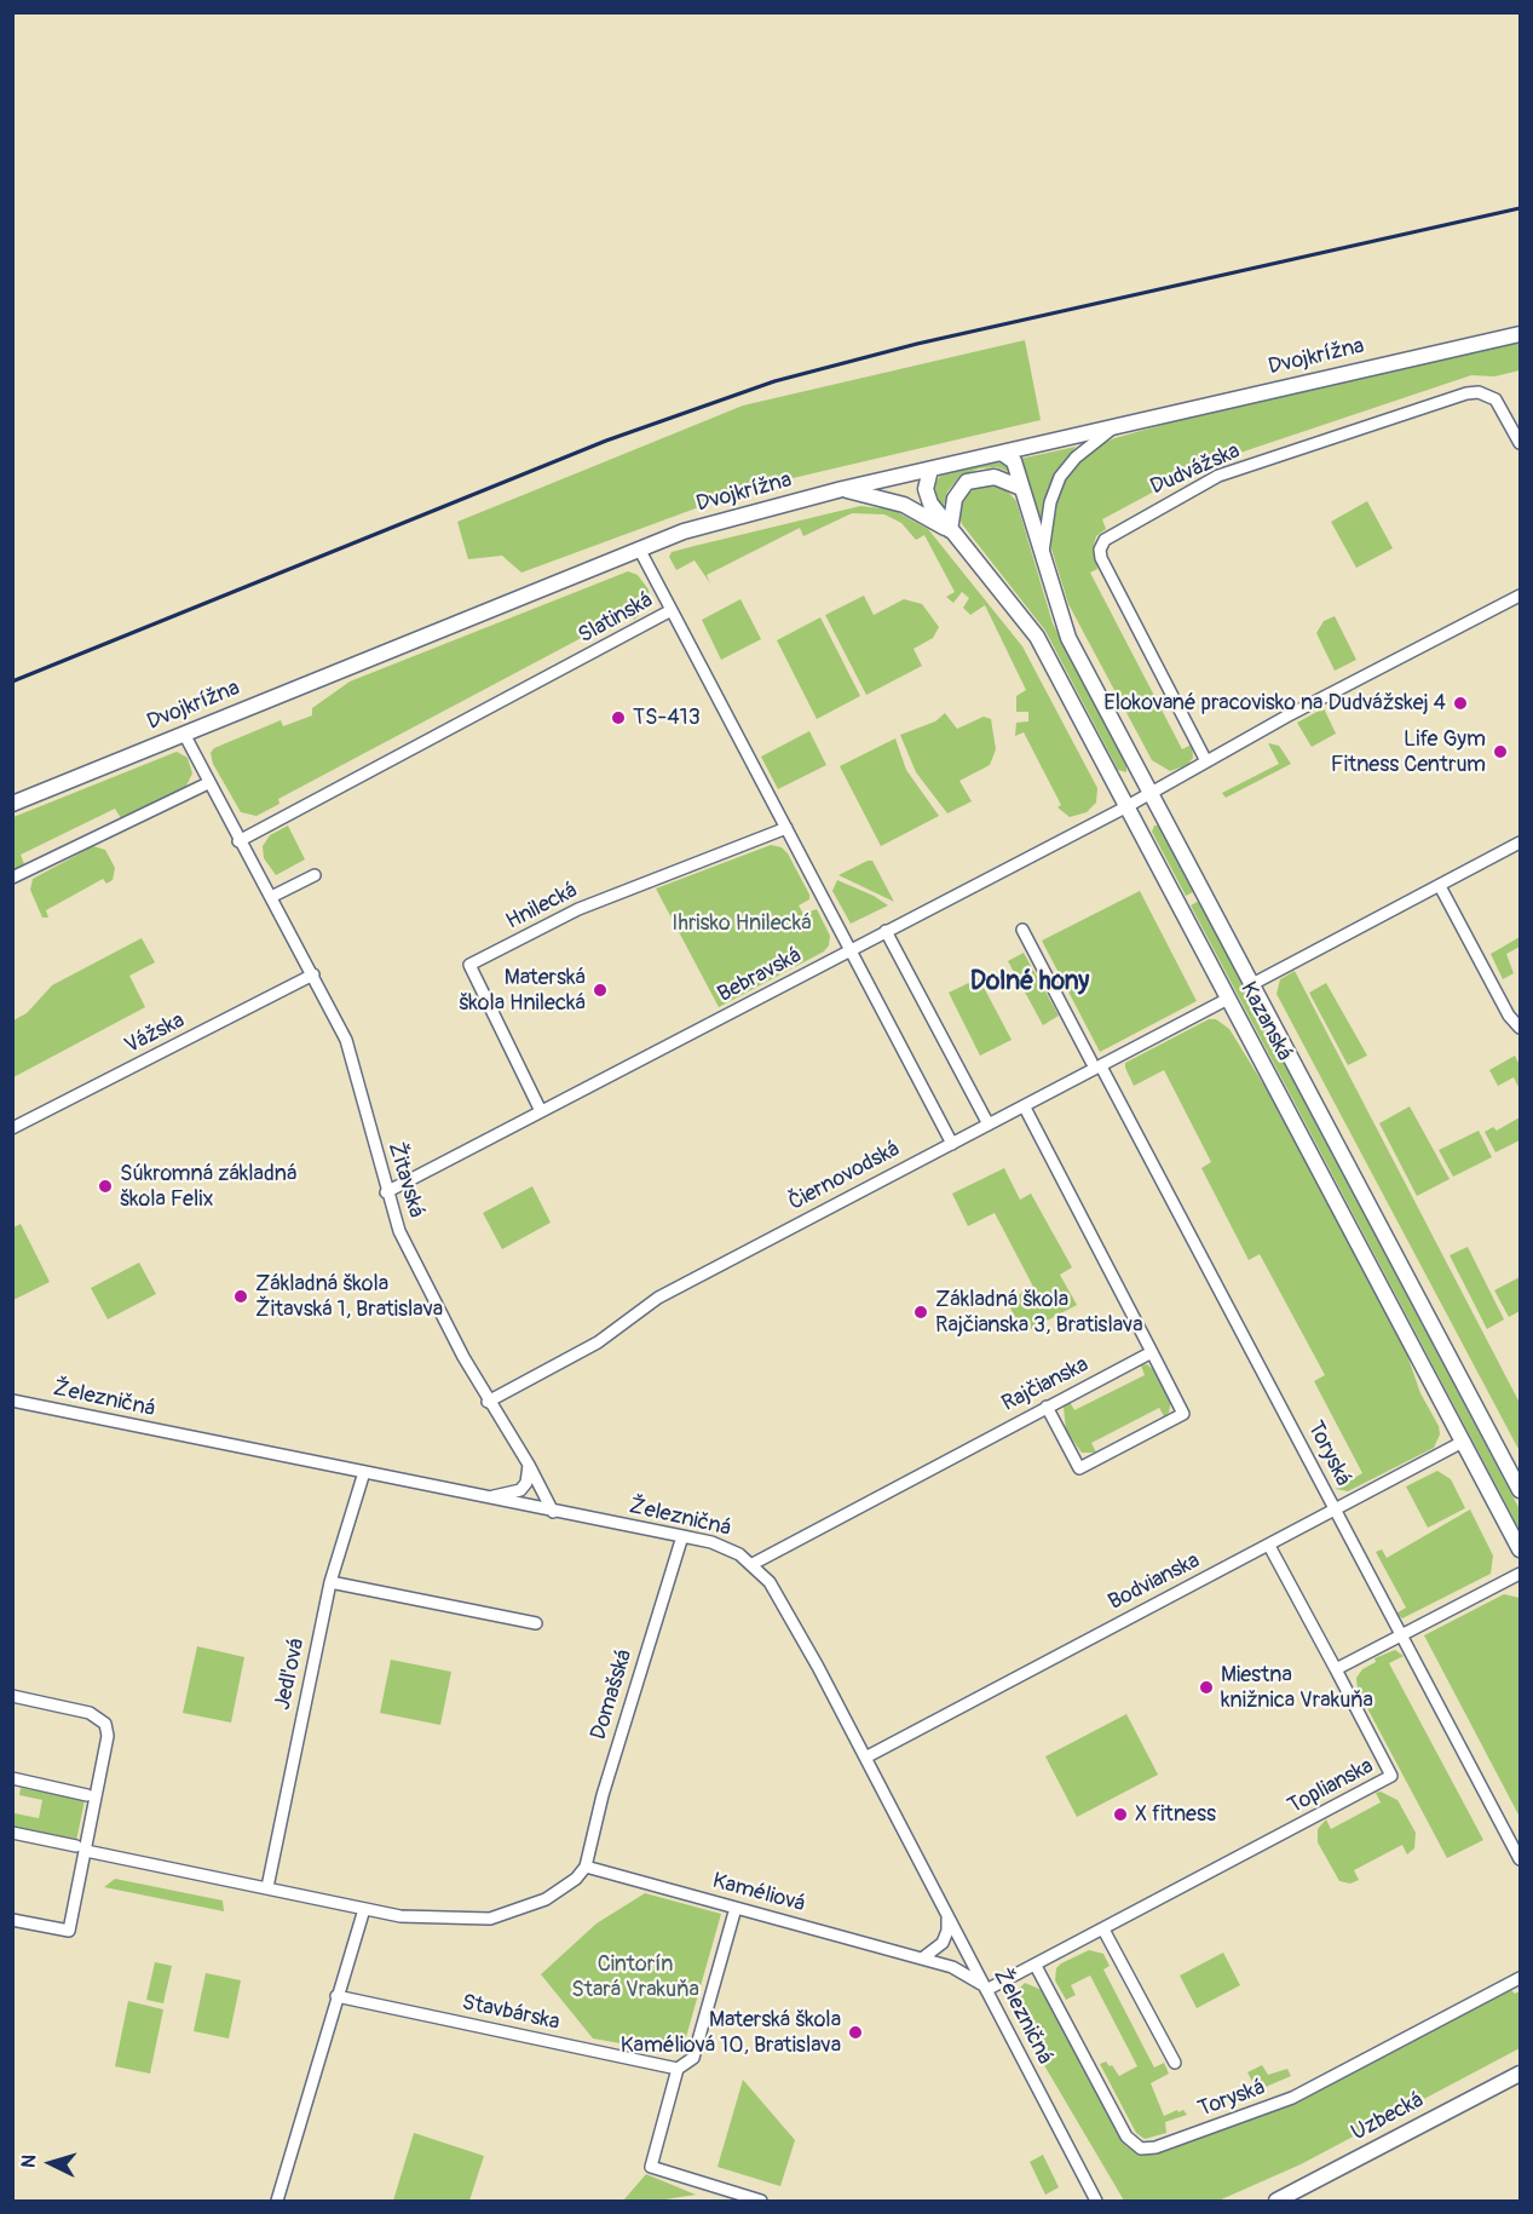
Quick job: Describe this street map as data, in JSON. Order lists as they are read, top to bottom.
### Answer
{
  "streets": {
    "main road": ["Dvojkrížna", "Kazanská", "Uzbecká"],
    "street": [
      "Dudvážska",
      "Slatinská",
      "Hnilecká",
      "Bebravská",
      "Vážska",
      "Čiernovodská",
      "Žitavská",
      "Rajčianska",
      "Železničná",
      "Toryská",
      "Bodvianska",
      "Jedľová",
      "Domašská",
      "Toplianska",
      "Kaméliová",
      "Stavbárska"
    ]
  },
  "crossings": [
    ["Dvojkrížna", "Kazanská"],
    ["Dvojkrížna", "Žitavská"],
    ["Slatinská", "Hnilecká"],
    ["Slatinská", "Bebravská"],
    ["Slatinská", "Čiernovodská"],
    ["Slatinská", "Žitavská"],
    ["Hnilecká", "Bebravská"],
    ["Bebravská", "Kazanská"],
    ["Bebravská", "Žitavská"],
    ["Kazanská", "Čiernovodská"],
    ["Kazanská", "Bodvianska"],
    ["Vážska", "Žitavská"],
    ["Čiernovodská", "Žitavská"],
    ["Čiernovodská", "Toryská"],
    ["Žitavská", "Železničná"],
    ["Rajčianska", "Železničná"],
    ["Železničná", "Bodvianska"],
    ["Železničná", "Jedľová"],
    ["Železničná", "Domašská"],
    ["Železničná", "Toplianska"],
    ["Železničná", "Kaméliová"],
    ["Toryská", "Bodvianska"],
    ["Toryská", "Toplianska"],
    ["Domašská", "Kaméliová"],
    ["Toplianska", "Kaméliová"]
  ],
  "districts": ["Dolné hony"],
  "parks": ["Ihrisko Hnilecká", "Cintorín Stará Vrakuňa"],
  "places": [
    "Elokované pracovisko na Dudvážskej 4",
    "TS-413",
    "Life Gym Fitness Centrum",
    "Materská škola Hnilecká",
    "Súkromná základná škola Felix",
    "Základná škola Žitavská 1, Bratislava",
    "Základná škola Rajčianska 3, Bratislava",
    "Miestna knižnica Vrakuňa",
    "X fitness",
    "Materská škola Kaméliová 10, Bratislava"
  ],
  "north": "left"
}
